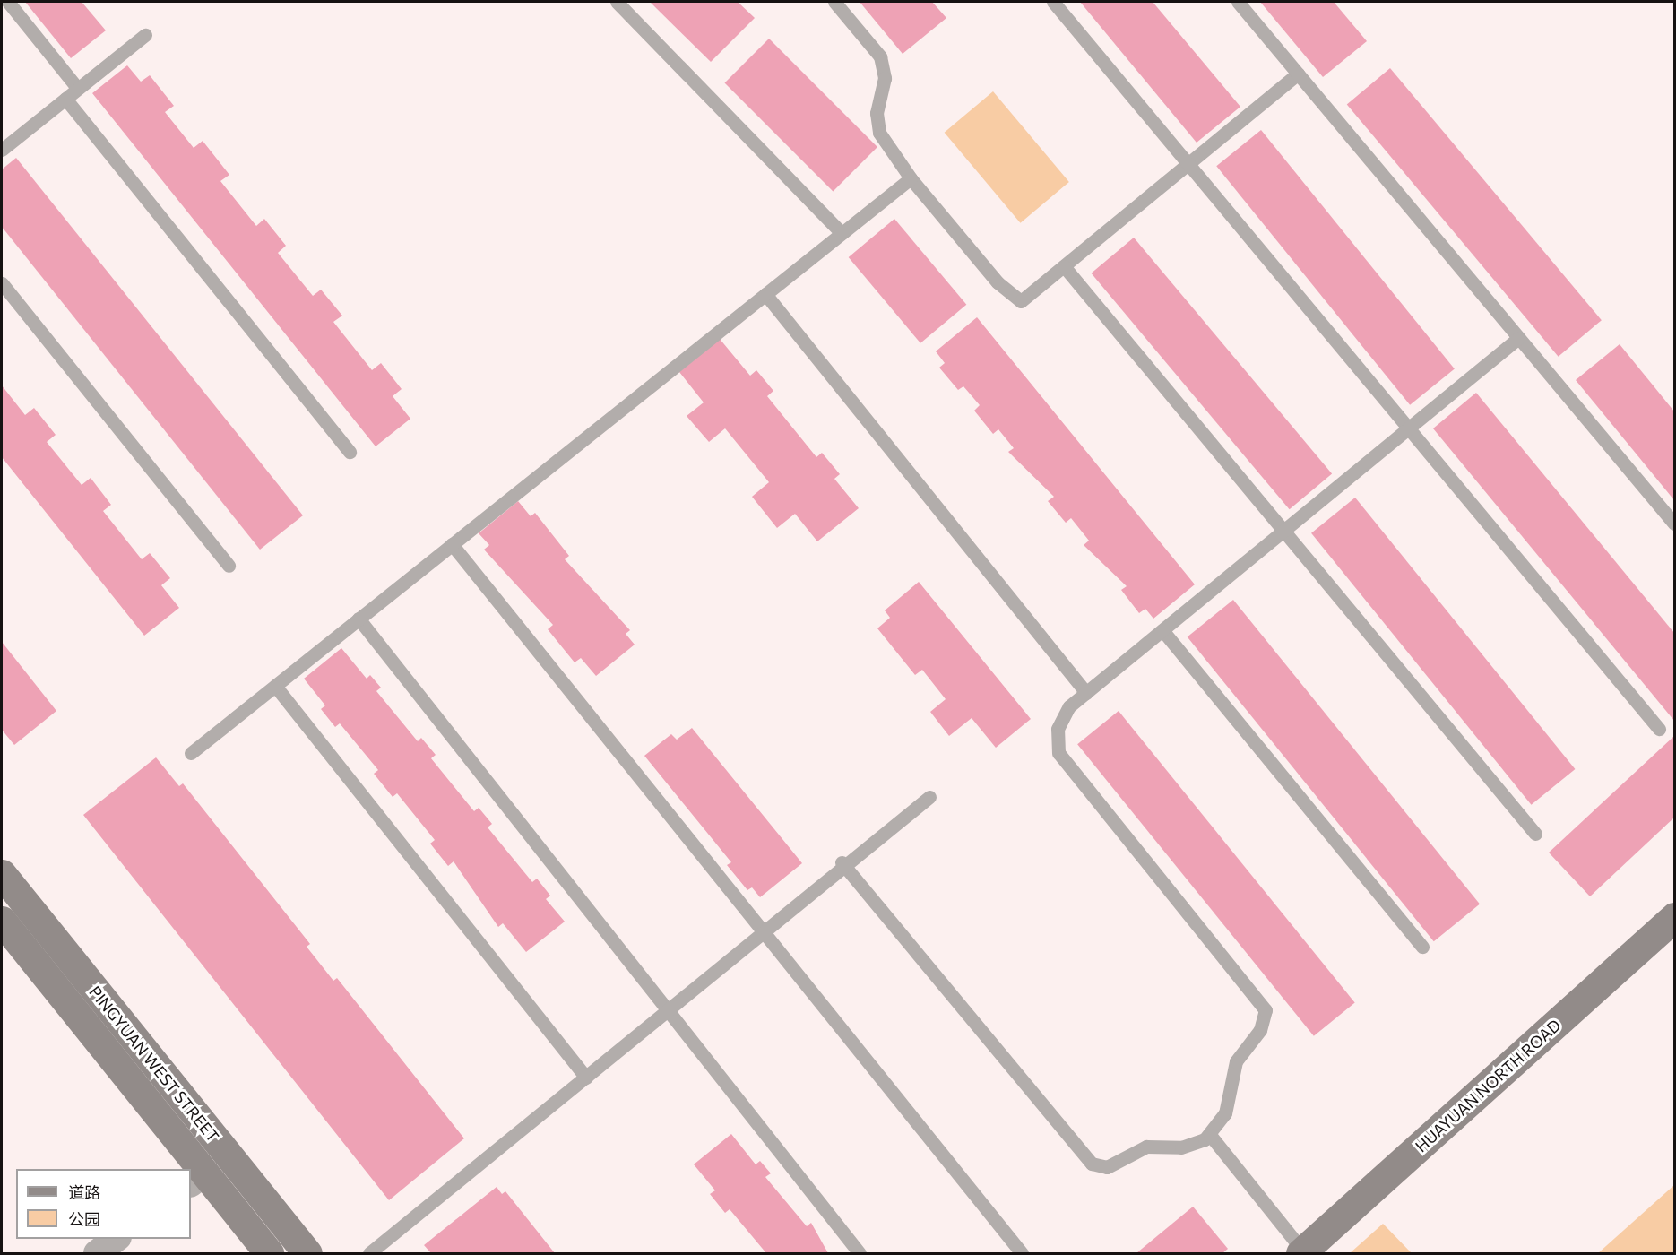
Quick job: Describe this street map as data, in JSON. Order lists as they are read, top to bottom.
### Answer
{
  "streets": {
    "main road": ["PINGYUAN WEST STREET", "HUAYUAN NORTH ROAD"]
  },
  "legend": ["道路", "公园"]
}
